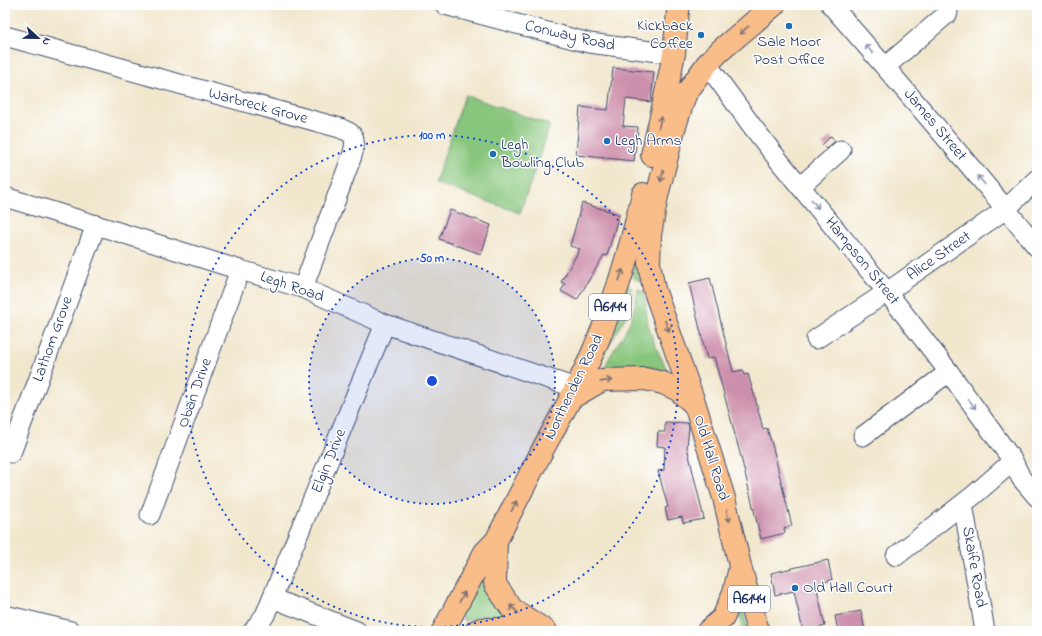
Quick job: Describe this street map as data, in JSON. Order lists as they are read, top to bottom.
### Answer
{
  "streets": {
    "main road": ["A6144", "Northenden Road", "Old Hall Road"],
    "street": [
      "Conway Road",
      "Warbreck Grove",
      "James Street",
      "Alice Street",
      "Hampson Street",
      "Legh Road",
      "Lathom Grove",
      "Oban Drive",
      "Elgin Drive",
      "Skaife Road"
    ]
  },
  "crossings": [
    ["Conway Road", "A6144"],
    ["Conway Road", "Northenden Road"],
    ["Warbreck Grove", "Legh Road"],
    ["James Street", "Alice Street"],
    ["Alice Street", "Hampson Street"],
    ["Hampson Street", "A6144"],
    ["Hampson Street", "Old Hall Road"],
    ["Legh Road", "Lathom Grove"],
    ["Legh Road", "Northenden Road"],
    ["Legh Road", "Oban Drive"],
    ["Legh Road", "Elgin Drive"],
    ["A6144", "Northenden Road"],
    ["A6144", "Old Hall Road"]
  ],
  "one_way": [
    "James Street",
    "Hampson Street",
    "Northenden Road",
    "Old Hall Road"
  ],
  "places": [
    "Sale Moor Post Office",
    "Kickback Coffee",
    "Legh Arms",
    "Legh Bowling Club",
    "Old Hall Court"
  ],
  "north": "right",
  "rings": ["100 m", "50 m"]
}
